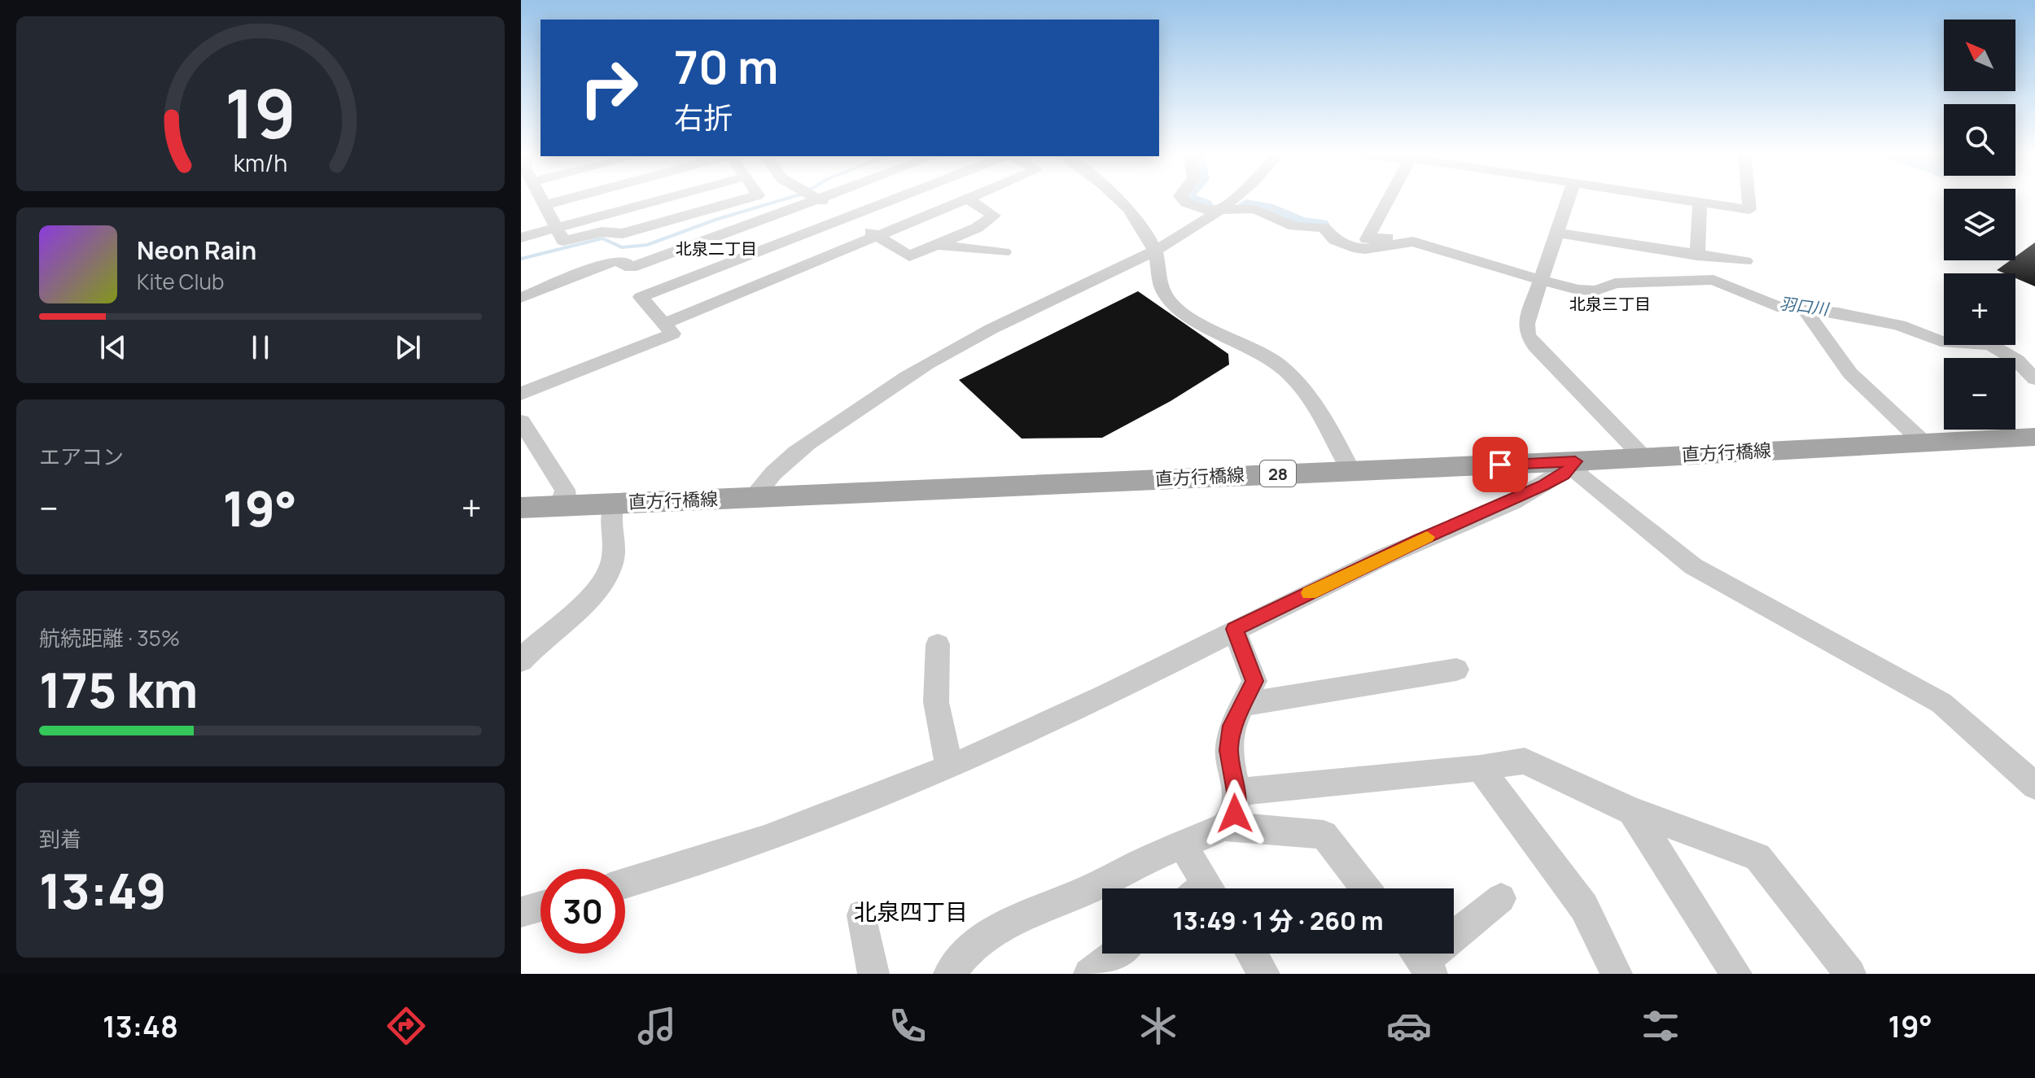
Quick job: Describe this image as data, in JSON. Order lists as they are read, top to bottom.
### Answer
{
  "streets": {
    "main road": ["直方行橋線", "28"]
  },
  "districts": ["北泉二丁目", "北泉三丁目", "北泉四丁目"],
  "water": ["羽口川"],
  "north": "top left",
  "page": {
    "map_buttons": ["+", "−"],
    "turn": ["70 m", "右折"],
    "song": ["Neon Rain", "Kite Club"],
    "tile": [
      "エアコン",
      ["航続距離 · 35%", "175 km"],
      ["到着", "13:49"]
    ],
    "heat": ["−", "19°", "+"],
    "limit": "30",
    "trip": "13:49 · 1 分 · 260 m",
    "tabs": ["13:48", "19°"],
    "gauge": ["19", "km/h"]
  }
}
